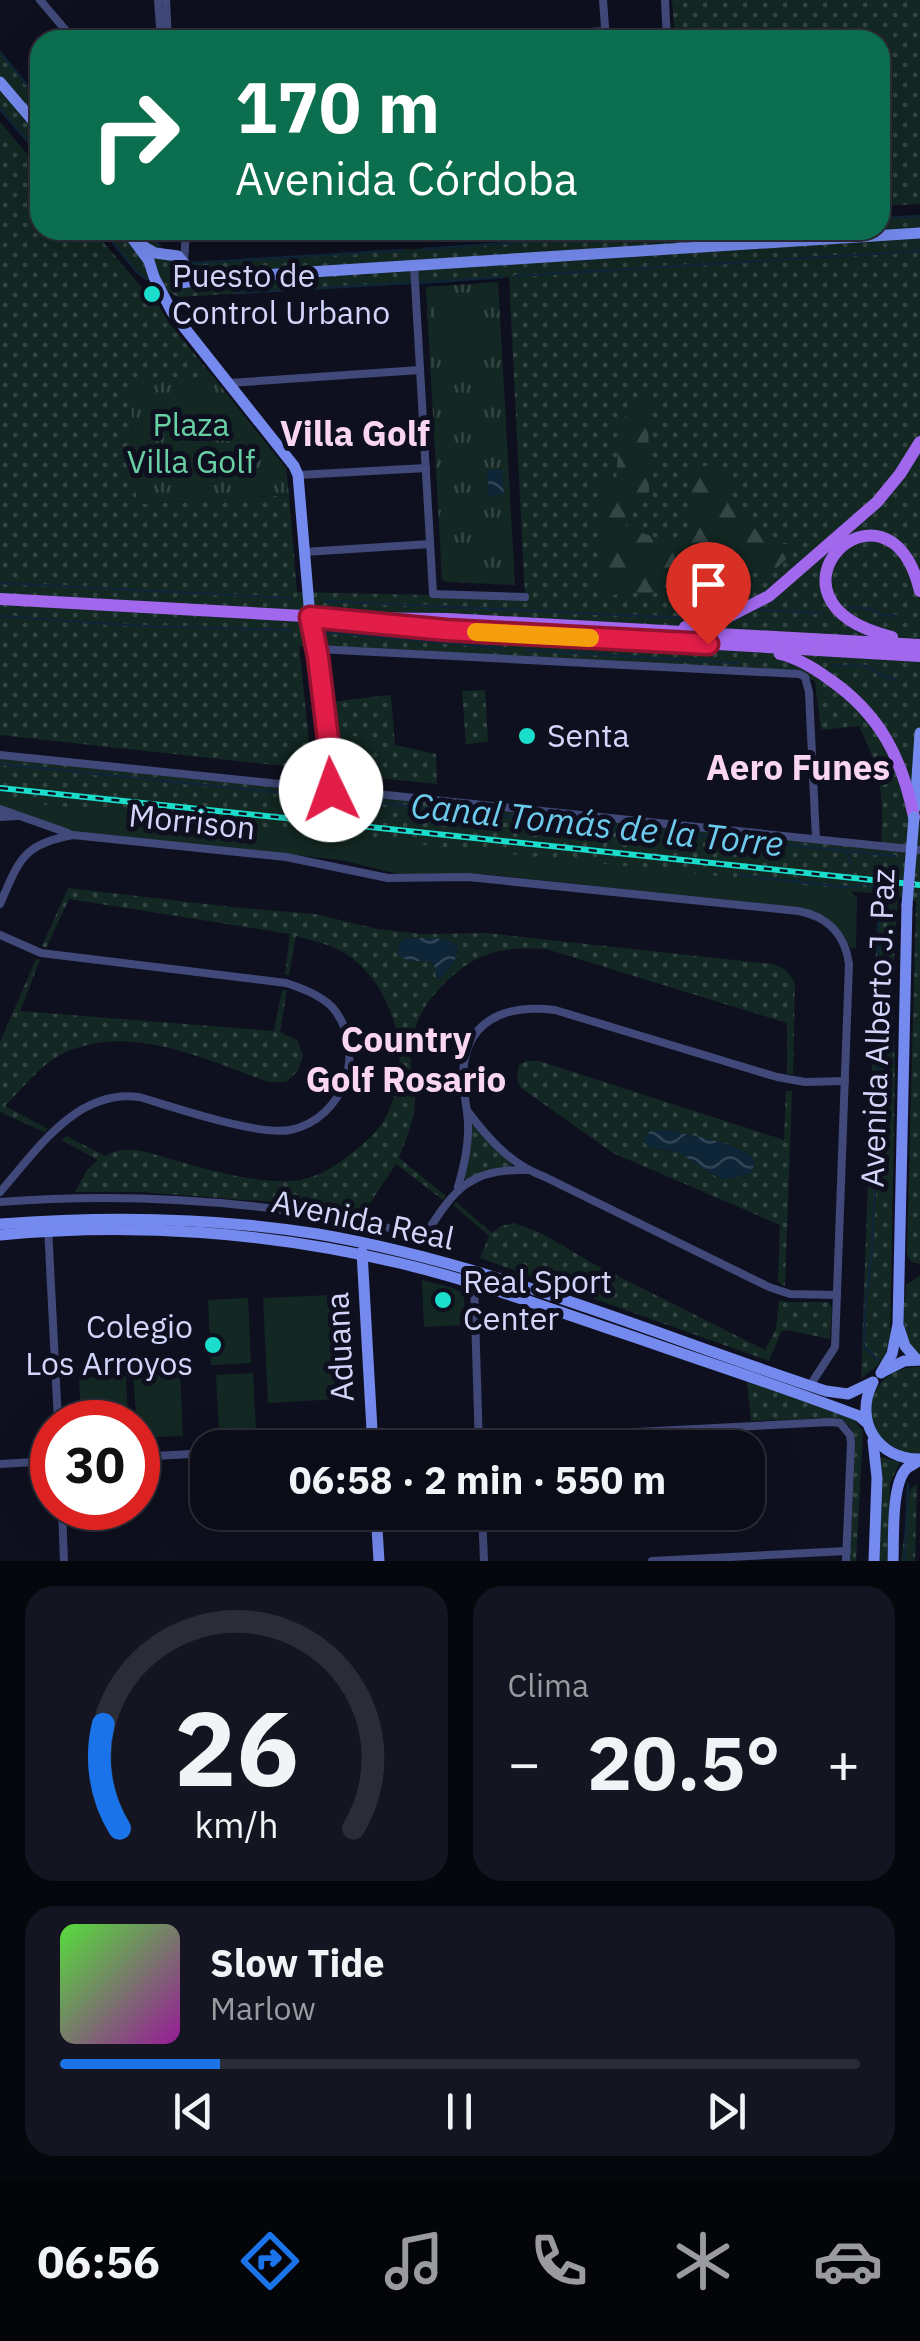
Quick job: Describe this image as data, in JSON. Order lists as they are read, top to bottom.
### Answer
{
  "streets": {
    "main road": ["Avenida Alberto J. Paz", "Avenida Real", "Aduana"],
    "street": ["Morrison"]
  },
  "crossings": [
    ["Avenida Alberto J. Paz", "Avenida Real"],
    ["Avenida Real", "Aduana"]
  ],
  "districts": ["Villa Golf", "Aero Funes", "Country Golf Rosario"],
  "water": ["Canal Tomás de la Torre"],
  "parks": ["Plaza Villa Golf"],
  "places": [
    "Puesto de Control Urbano",
    "Senta",
    "Real Sport Center",
    "Colegio Los Arroyos"
  ],
  "page": {
    "turn": ["170 m", "Avenida Córdoba"],
    "limit": "30",
    "trip": "06:58 · 2 min · 550 m",
    "tile": "Clima",
    "heat": ["−", "20.5°", "+"],
    "song": ["Slow Tide", "Marlow"],
    "tabs": "06:56",
    "gauge": ["26", "km/h"]
  }
}
